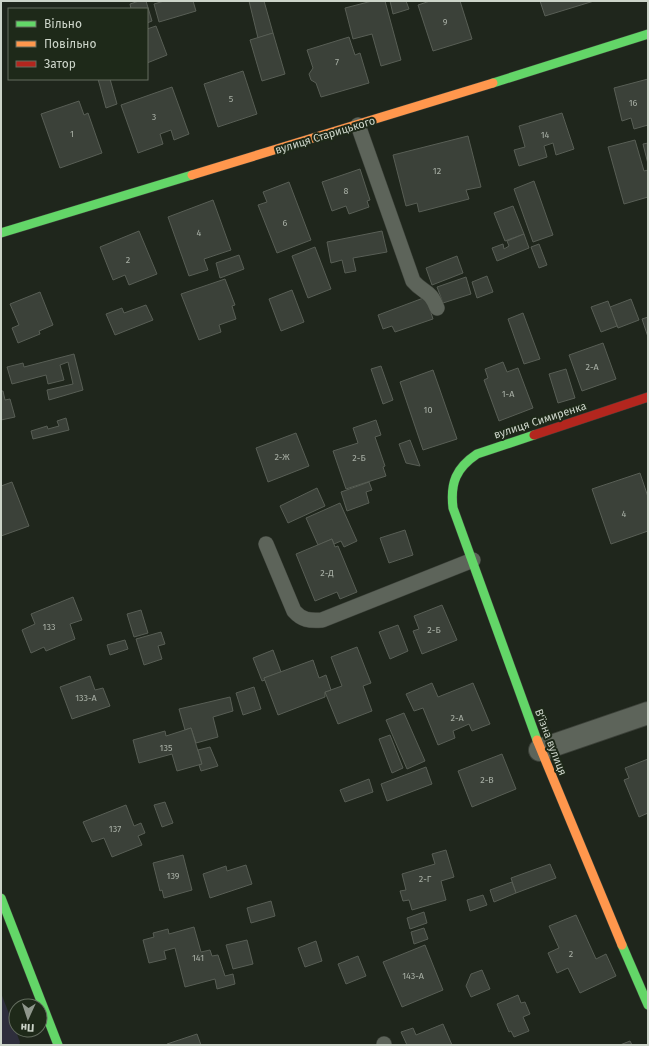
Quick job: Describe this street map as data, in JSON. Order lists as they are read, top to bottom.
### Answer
{
  "streets": {
    "street": ["вулиця Старицького", "вулиця Симиренка", "В'їзна вулиця"]
  },
  "crossings": [
    ["вулиця Симиренка", "В'їзна вулиця"]
  ],
  "house_numbers": [
    "9",
    "7",
    "5",
    "16",
    "3",
    "1",
    "14",
    "12",
    "8",
    "6",
    "4",
    "2",
    "2-А",
    "1-А",
    "10",
    "2-Ж",
    "2-Б",
    "4",
    "2-Д",
    "133",
    "2-Б",
    "133-А",
    "2-А",
    "135",
    "2-В",
    "137",
    "139",
    "2-Г",
    "2",
    "141",
    "143-А"
  ],
  "legend": ["Вільно", "Повільно", "Затор"],
  "north": "bottom"
}
